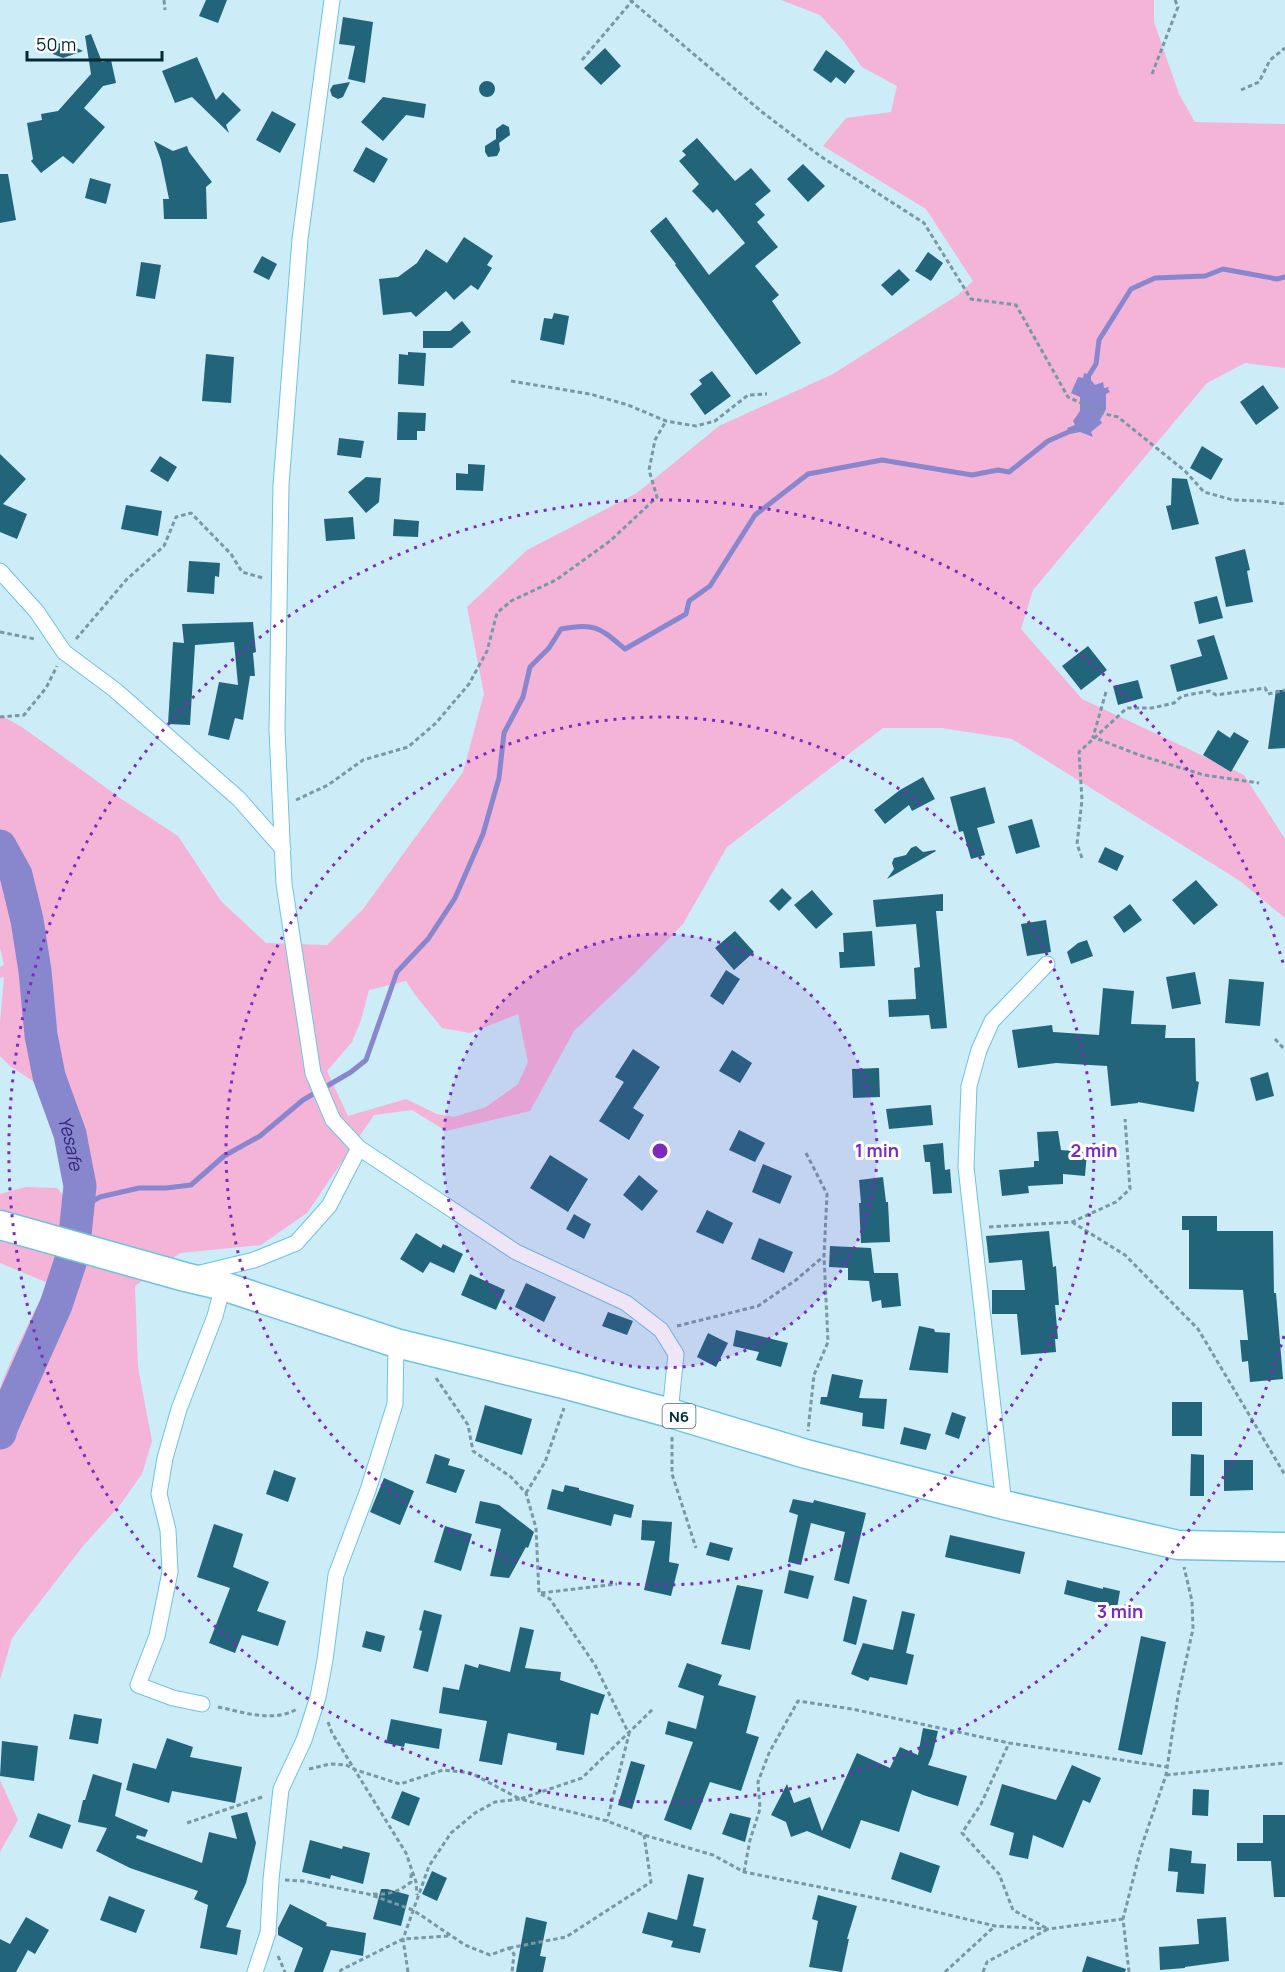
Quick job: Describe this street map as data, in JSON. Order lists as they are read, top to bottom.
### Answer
{
  "streets": {
    "highway": ["N6"]
  },
  "water": ["Yesafe"],
  "scale_bar": "50 m",
  "rings": ["1 min", "2 min", "3 min"]
}
